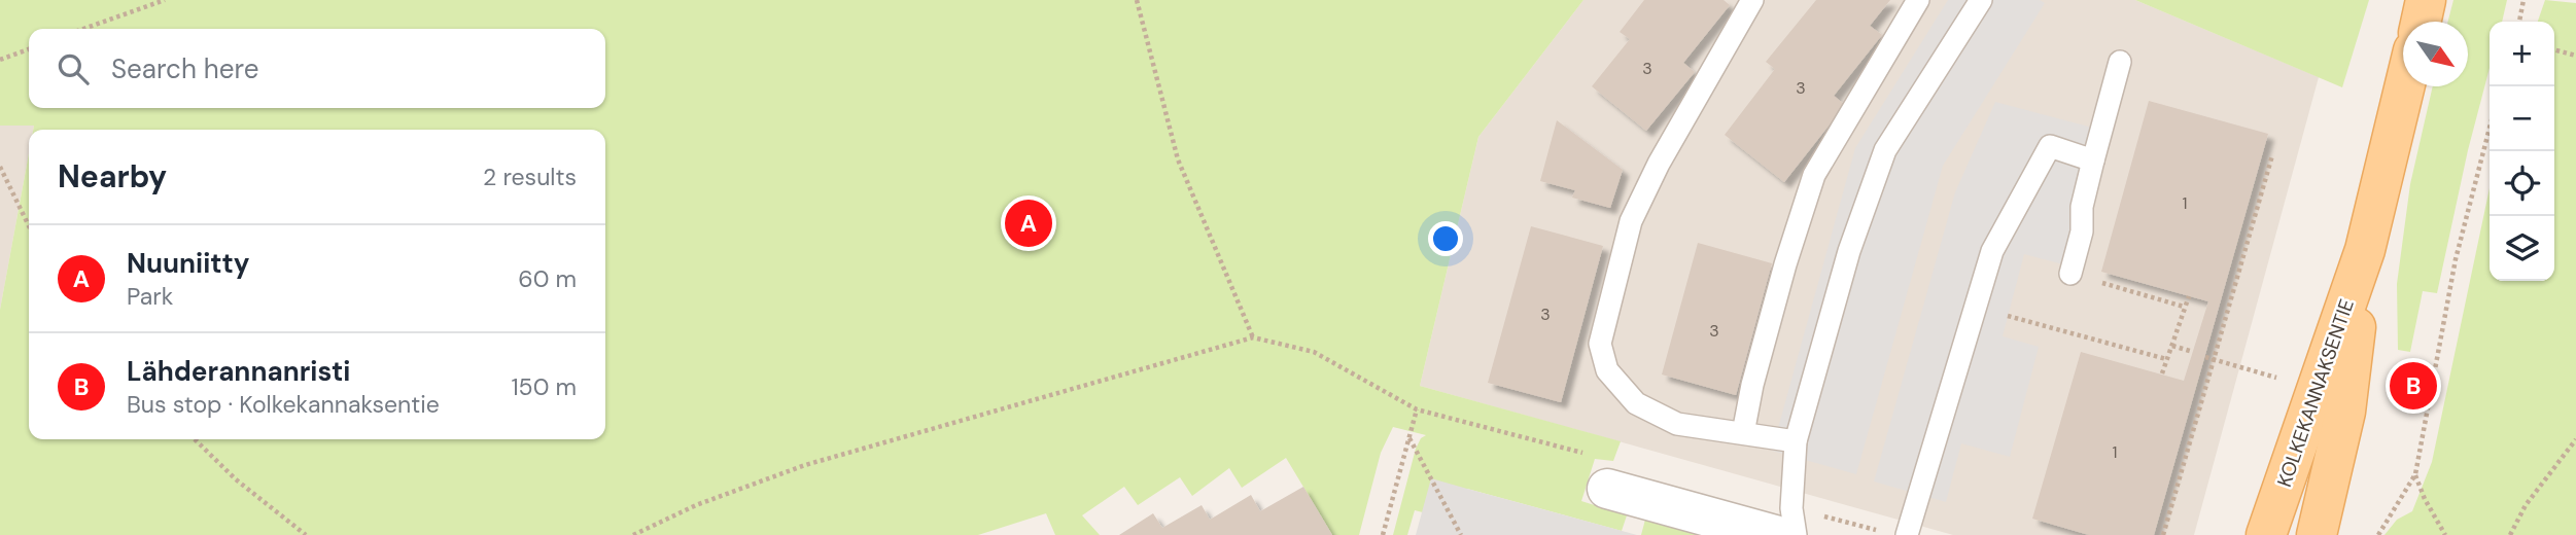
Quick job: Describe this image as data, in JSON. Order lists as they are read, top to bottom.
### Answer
{
  "streets": {
    "main road": ["KOLKEKANNAKSENTIE"]
  },
  "house_numbers": [
    "3",
    "3",
    "1",
    "3",
    "3",
    "1"
  ],
  "north": "bottom right",
  "page": {
    "map_buttons": ["+", "−"],
    "search": "Search here",
    "heading": ["Nearby", "2 results"],
    "pins": ["A", "B"],
    "list": [
      {
        "mark": "A",
        "name": "Nuuniitty",
        "note": "Park",
        "value": "60 m"
      },
      {
        "mark": "B",
        "name": "Lähderannanristi",
        "note": "Bus stop · Kolkekannaksentie",
        "value": "150 m"
      }
    ]
  }
}
